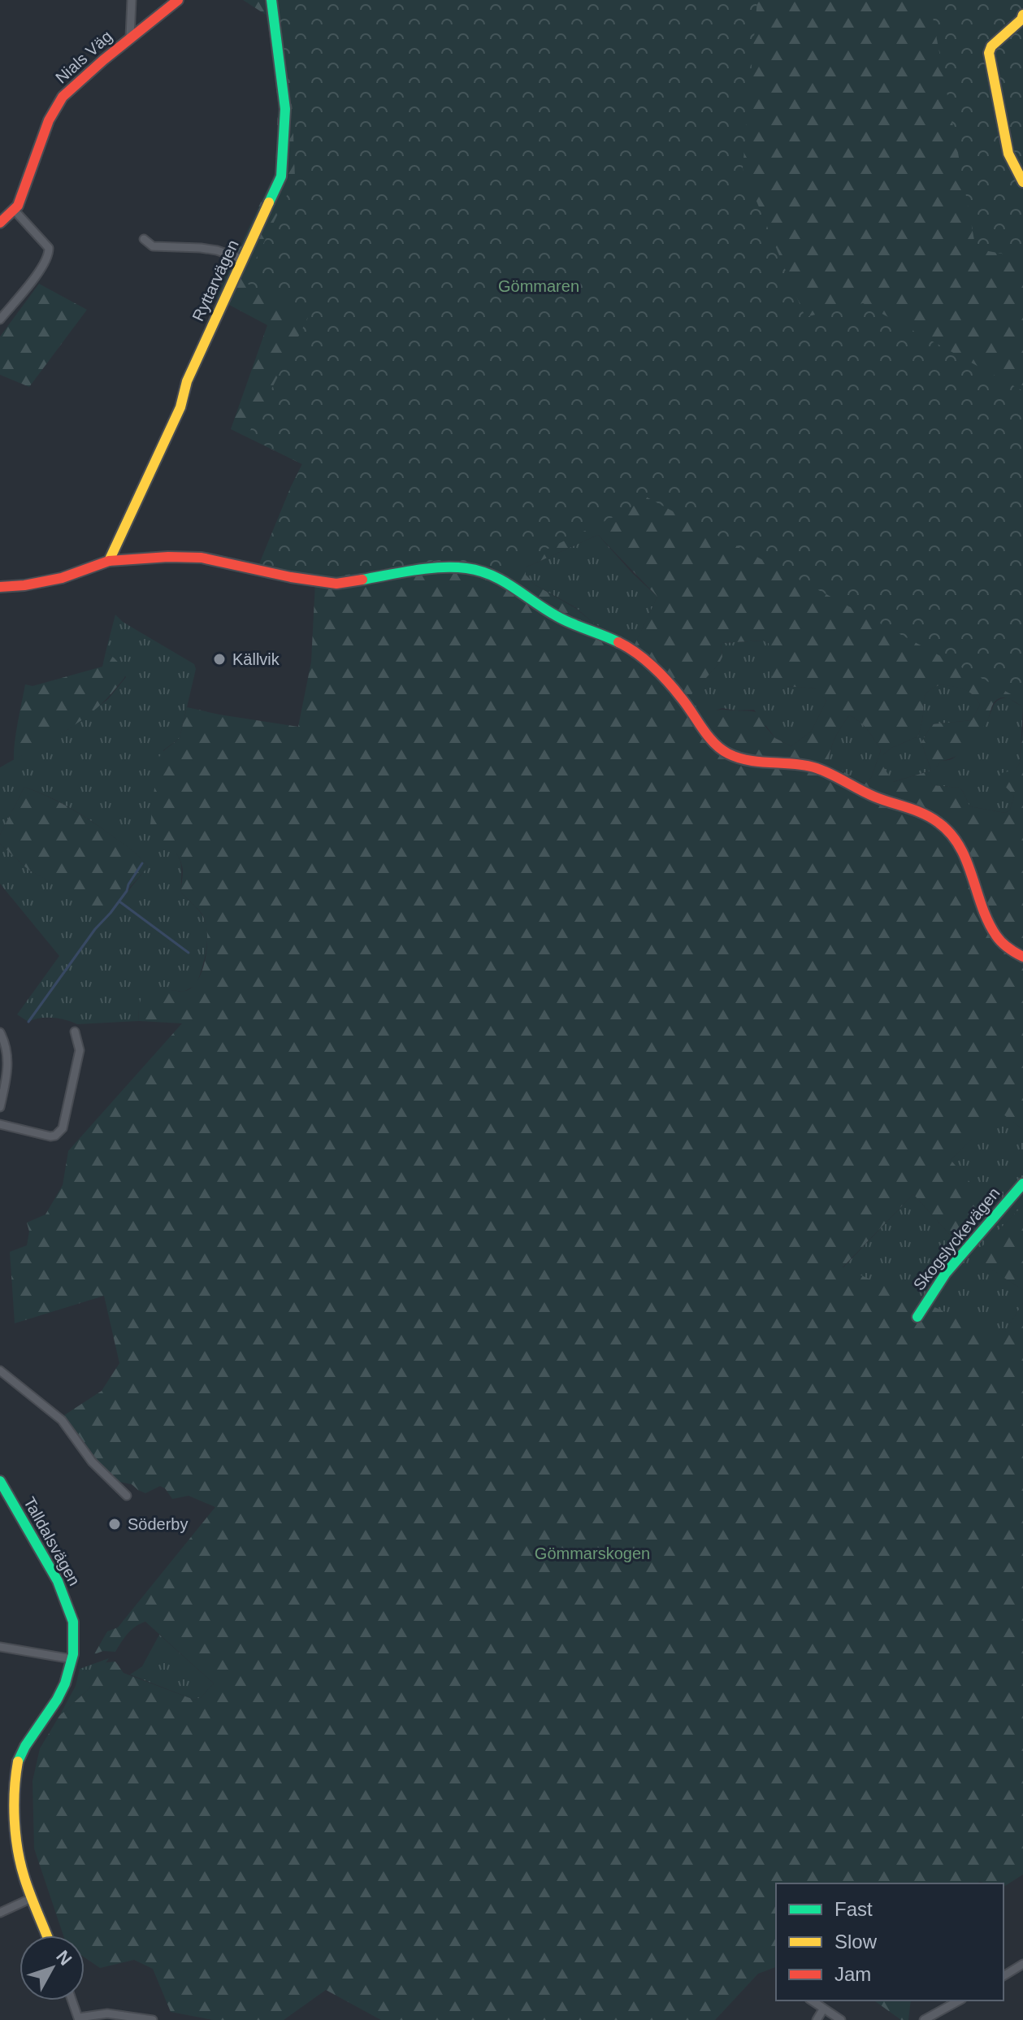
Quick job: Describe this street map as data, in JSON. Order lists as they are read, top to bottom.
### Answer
{
  "streets": {
    "street": [
      "Nials Väg",
      "Ryttarvägen",
      "Skogslyckevägen",
      "Talldalsvägen"
    ]
  },
  "parks": ["Gömmaren", "Gömmarskogen"],
  "places": ["Källvik", "Söderby"],
  "legend": ["Fast", "Slow", "Jam"],
  "north": "top right"
}
